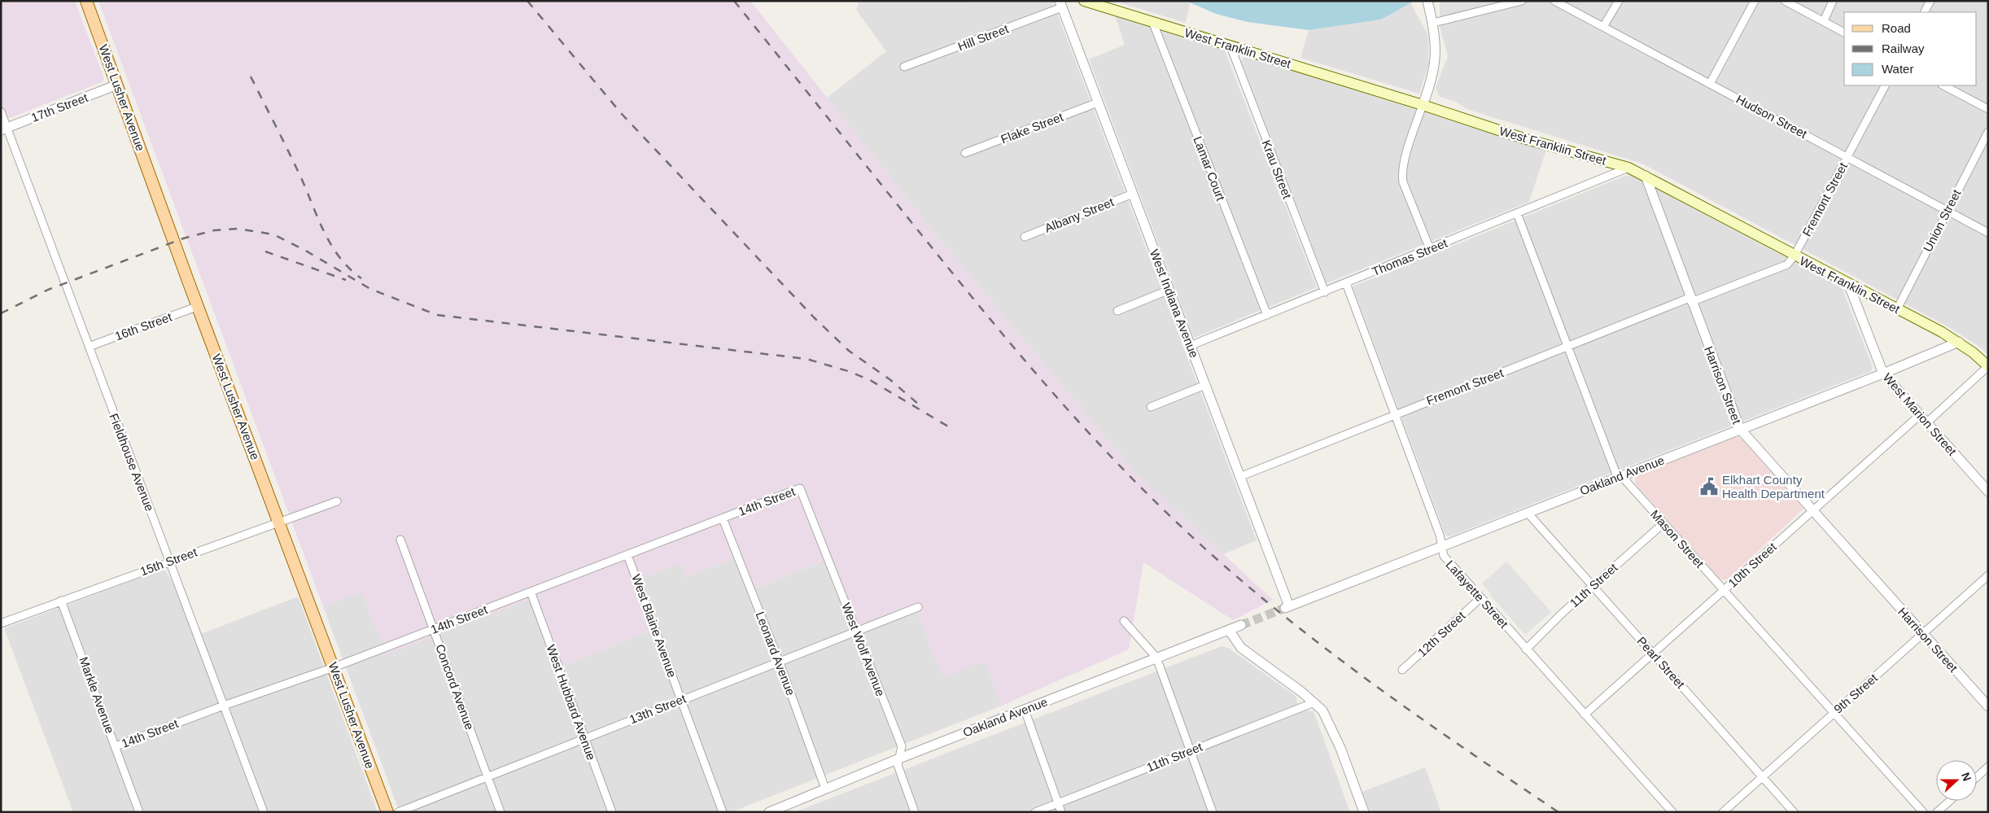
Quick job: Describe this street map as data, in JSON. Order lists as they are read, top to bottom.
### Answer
{
  "streets": {
    "main road": ["West Franklin Street", "West Lusher Avenue"],
    "street": [
      "Hill Street",
      "17th Street",
      "Hudson Street",
      "Flake Street",
      "Lamar Court",
      "Krau Street",
      "Fremont Street",
      "Albany Street",
      "Union Street",
      "Thomas Street",
      "West Indiana Avenue",
      "16th Street",
      "Harrison Street",
      "West Marion Street",
      "Fieldhouse Avenue",
      "Oakland Avenue",
      "14th Street",
      "Mason Street",
      "15th Street",
      "10th Street",
      "11th Street",
      "Lafayette Street",
      "West Blaine Avenue",
      "12th Street",
      "West Wolf Avenue",
      "Leonard Avenue",
      "Pearl Street",
      "Concord Avenue",
      "9th Street",
      "Markle Avenue",
      "West Hubbard Avenue",
      "13th Street"
    ]
  },
  "crossings": [
    ["Hill Street", "West Indiana Avenue"],
    ["West Franklin Street", "Lamar Court"],
    ["West Franklin Street", "Krau Street"],
    ["West Franklin Street", "Fremont Street"],
    ["West Franklin Street", "Union Street"],
    ["West Franklin Street", "Thomas Street"],
    ["West Franklin Street", "Harrison Street"],
    ["West Franklin Street", "West Marion Street"],
    ["West Franklin Street", "Oakland Avenue"],
    ["West Lusher Avenue", "17th Street"],
    ["West Lusher Avenue", "16th Street"],
    ["West Lusher Avenue", "14th Street"],
    ["West Lusher Avenue", "15th Street"],
    ["17th Street", "Fieldhouse Avenue"],
    ["Hudson Street", "Fremont Street"],
    ["Hudson Street", "Union Street"],
    ["Flake Street", "West Indiana Avenue"],
    ["Lamar Court", "Thomas Street"],
    ["Krau Street", "Thomas Street"],
    ["Fremont Street", "West Indiana Avenue"],
    ["Fremont Street", "Harrison Street"],
    ["Fremont Street", "Mason Street"],
    ["Fremont Street", "Lafayette Street"],
    ["Albany Street", "West Indiana Avenue"],
    ["Thomas Street", "West Indiana Avenue"],
    ["Thomas Street", "Mason Street"],
    ["Thomas Street", "Lafayette Street"],
    ["West Indiana Avenue", "Oakland Avenue"],
    ["16th Street", "Fieldhouse Avenue"],
    ["Harrison Street", "Oakland Avenue"],
    ["Harrison Street", "10th Street"],
    ["Harrison Street", "9th Street"],
    ["West Marion Street", "Oakland Avenue"],
    ["West Marion Street", "10th Street"],
    ["Fieldhouse Avenue", "14th Street"],
    ["Fieldhouse Avenue", "15th Street"],
    ["Oakland Avenue", "Mason Street"],
    ["Oakland Avenue", "Lafayette Street"],
    ["Oakland Avenue", "West Wolf Avenue"],
    ["Oakland Avenue", "Leonard Avenue"],
    ["Oakland Avenue", "Pearl Street"],
    ["14th Street", "West Blaine Avenue"],
    ["14th Street", "West Wolf Avenue"],
    ["14th Street", "Leonard Avenue"],
    ["14th Street", "Concord Avenue"],
    ["14th Street", "Markle Avenue"],
    ["14th Street", "West Hubbard Avenue"],
    ["Mason Street", "10th Street"],
    ["Mason Street", "11th Street"],
    ["Mason Street", "9th Street"],
    ["15th Street", "Markle Avenue"],
    ["10th Street", "Lafayette Street"],
    ["10th Street", "Pearl Street"],
    ["11th Street", "Lafayette Street"],
    ["11th Street", "Pearl Street"],
    ["Lafayette Street", "12th Street"],
    ["West Blaine Avenue", "13th Street"],
    ["West Wolf Avenue", "13th Street"],
    ["Leonard Avenue", "13th Street"],
    ["Pearl Street", "9th Street"],
    ["Concord Avenue", "13th Street"],
    ["West Hubbard Avenue", "13th Street"]
  ],
  "places": {
    "public building": ["Elkhart County Health Department"]
  },
  "legend": ["Road", "Railway", "Water"],
  "north": "right"
}
